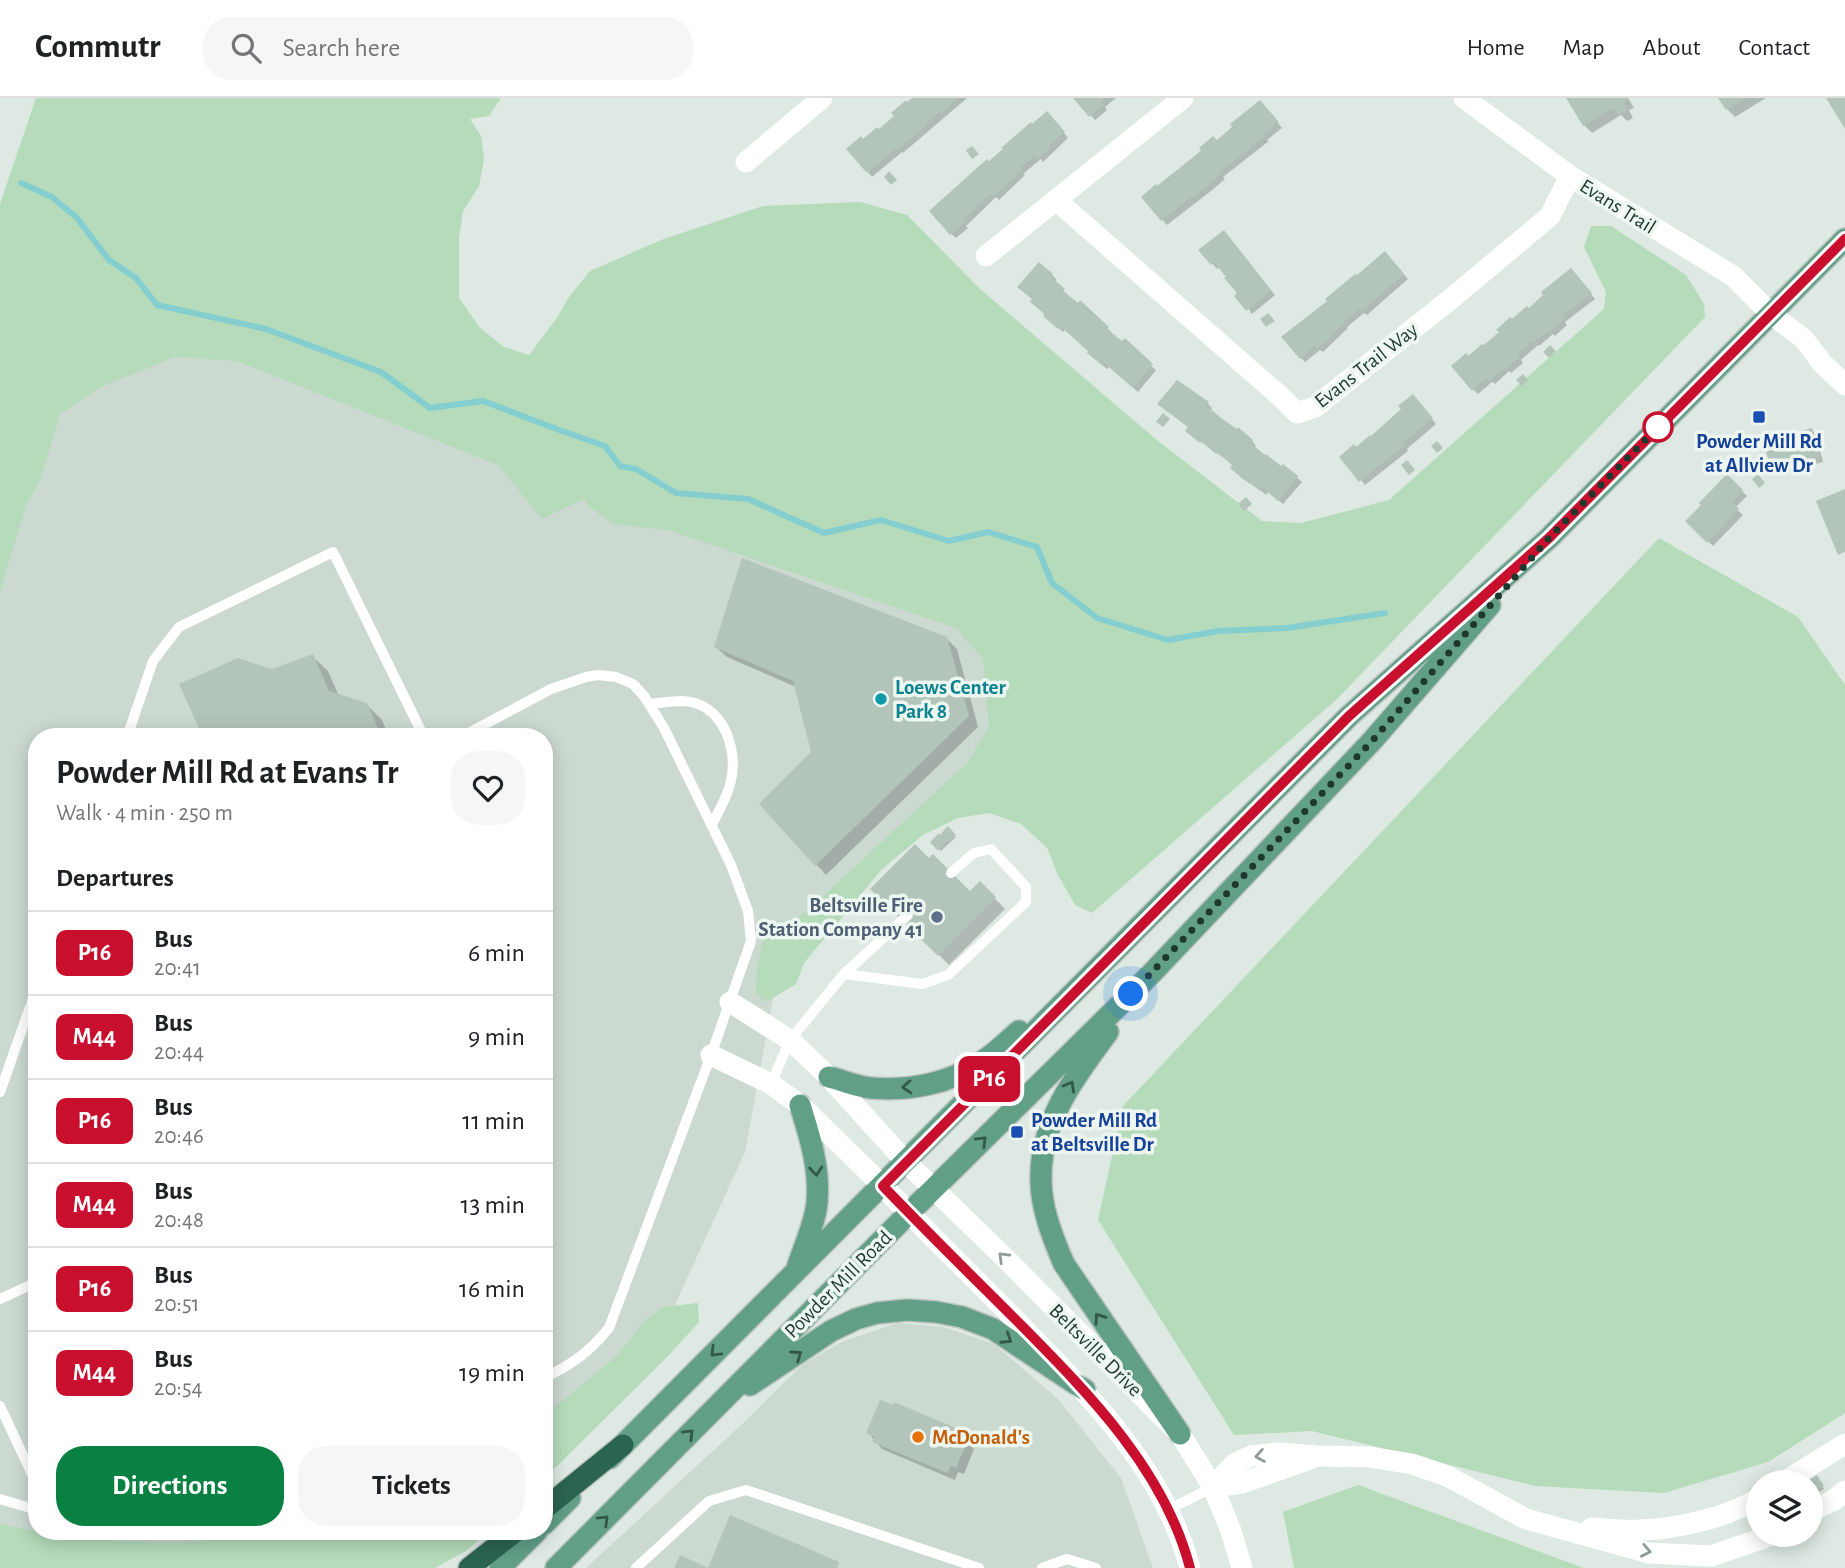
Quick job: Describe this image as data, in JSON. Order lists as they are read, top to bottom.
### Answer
{
  "streets": {
    "main road": ["Powder Mill Road"],
    "street": ["Evans Trail", "Evans Trail Way", "Beltsville Drive"]
  },
  "crossings": [
    ["Evans Trail", "Evans Trail Way"],
    ["Evans Trail", "Powder Mill Road"],
    ["Powder Mill Road", "Beltsville Drive"]
  ],
  "places": {
    "transit": ["Powder Mill Rd at Allview Dr", "Powder Mill Rd at Beltsville Dr"],
    "other": ["Loews Center Park 8", "Beltsville Fire Station Company 41", "McDonald's"]
  },
  "lines": ["bus line P16"],
  "page": {
    "header": "Commutr",
    "search": "Search here",
    "nav": [
      "Home",
      "Map",
      "About",
      "Contact"
    ],
    "on_map": "P16",
    "heading": [
      ["Powder Mill Rd at Evans Tr", "Walk · 4 min · 250 m"],
      "Departures"
    ],
    "list": [
      {
        "mark": "P16",
        "name": "Bus",
        "note": "20:41",
        "value": "6 min"
      },
      {
        "mark": "M44",
        "name": "Bus",
        "note": "20:44",
        "value": "9 min"
      },
      {
        "mark": "P16",
        "name": "Bus",
        "note": "20:46",
        "value": "11 min"
      },
      {
        "mark": "M44",
        "name": "Bus",
        "note": "20:48",
        "value": "13 min"
      },
      {
        "mark": "P16",
        "name": "Bus",
        "note": "20:51",
        "value": "16 min"
      },
      {
        "mark": "M44",
        "name": "Bus",
        "note": "20:54",
        "value": "19 min"
      }
    ],
    "buttons": ["Directions", "Tickets"]
  }
}
